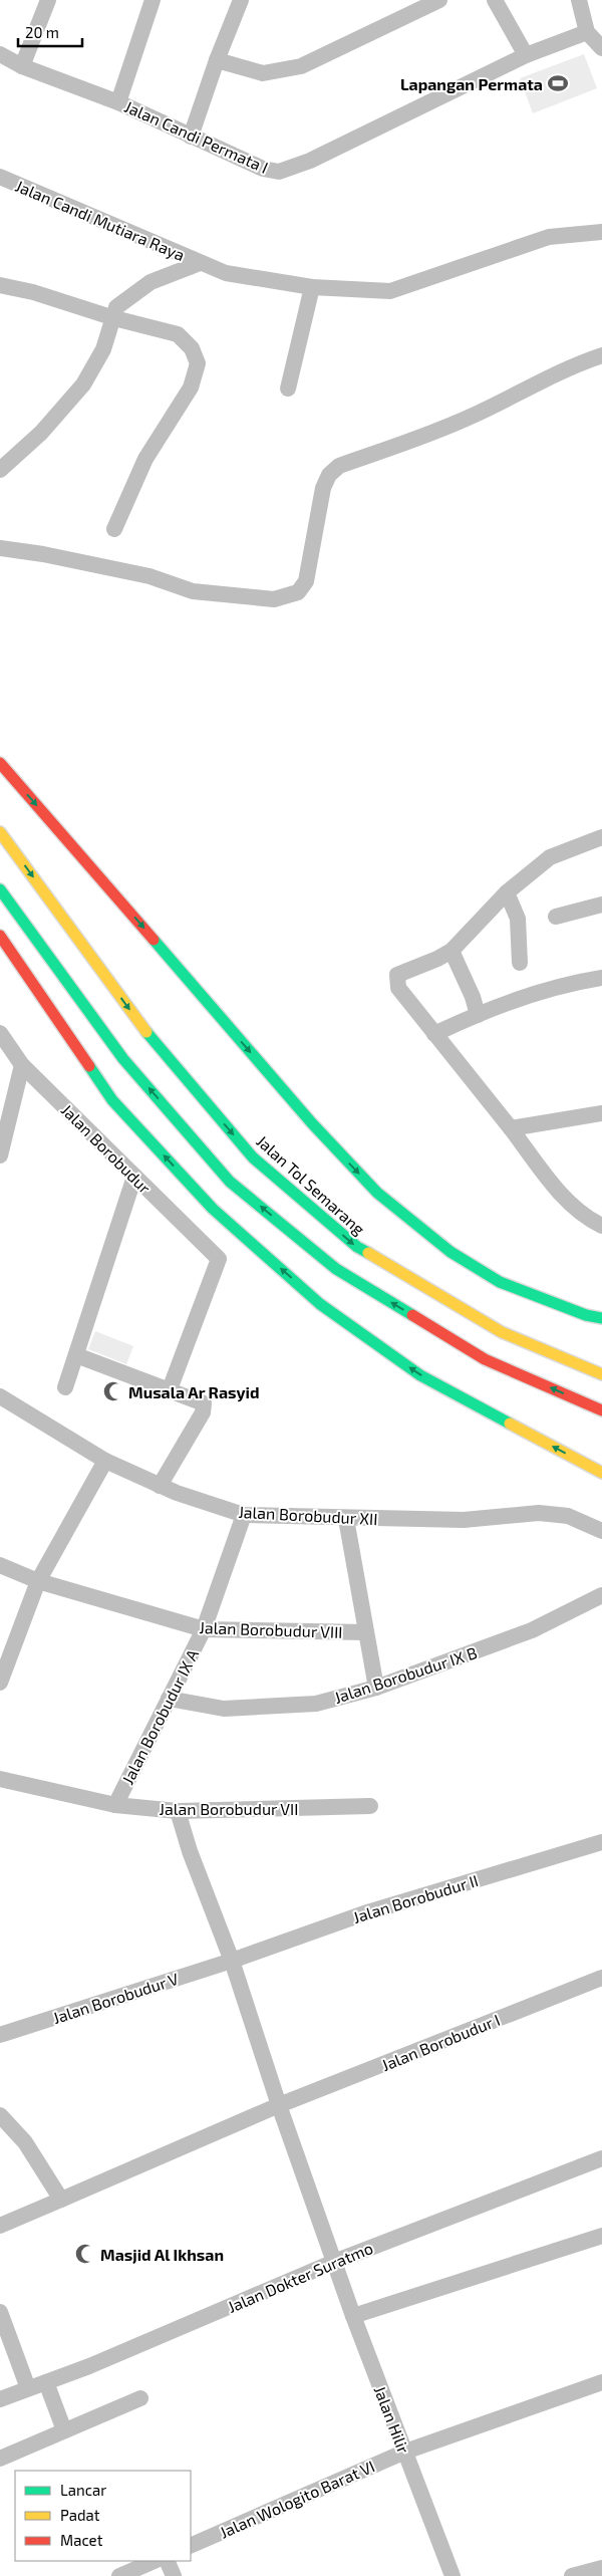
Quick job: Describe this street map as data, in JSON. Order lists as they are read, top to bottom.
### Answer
{
  "streets": {
    "highway": ["Jalan Tol Semarang"],
    "street": [
      "Jalan Candi Permata I",
      "Jalan Candi Mutiara Raya",
      "Jalan Borobudur",
      "Jalan Borobudur XII",
      "Jalan Borobudur VIII",
      "Jalan Borobudur IX B",
      "Jalan Borobudur IX A",
      "Jalan Borobudur VII",
      "Jalan Borobudur II",
      "Jalan Borobudur V",
      "Jalan Borobudur I",
      "Jalan Dokter Suratmo",
      "Jalan Hilir",
      "Jalan Wologito Barat VI"
    ]
  },
  "crossings": [
    ["Jalan Borobudur XII", "Jalan Borobudur VIII"],
    ["Jalan Borobudur XII", "Jalan Borobudur IX A"],
    ["Jalan Borobudur VIII", "Jalan Borobudur IX A"],
    ["Jalan Borobudur IX B", "Jalan Borobudur IX A"],
    ["Jalan Borobudur IX A", "Jalan Borobudur VII"],
    ["Jalan Borobudur II", "Jalan Borobudur V"],
    ["Jalan Dokter Suratmo", "Jalan Hilir"],
    ["Jalan Hilir", "Jalan Wologito Barat VI"]
  ],
  "places": {
    "sports": ["Lapangan Permata"],
    "mosque": ["Musala Ar Rasyid", "Masjid Al Ikhsan"]
  },
  "legend": ["Lancar", "Padat", "Macet"],
  "scale_bar": "20 m"
}
